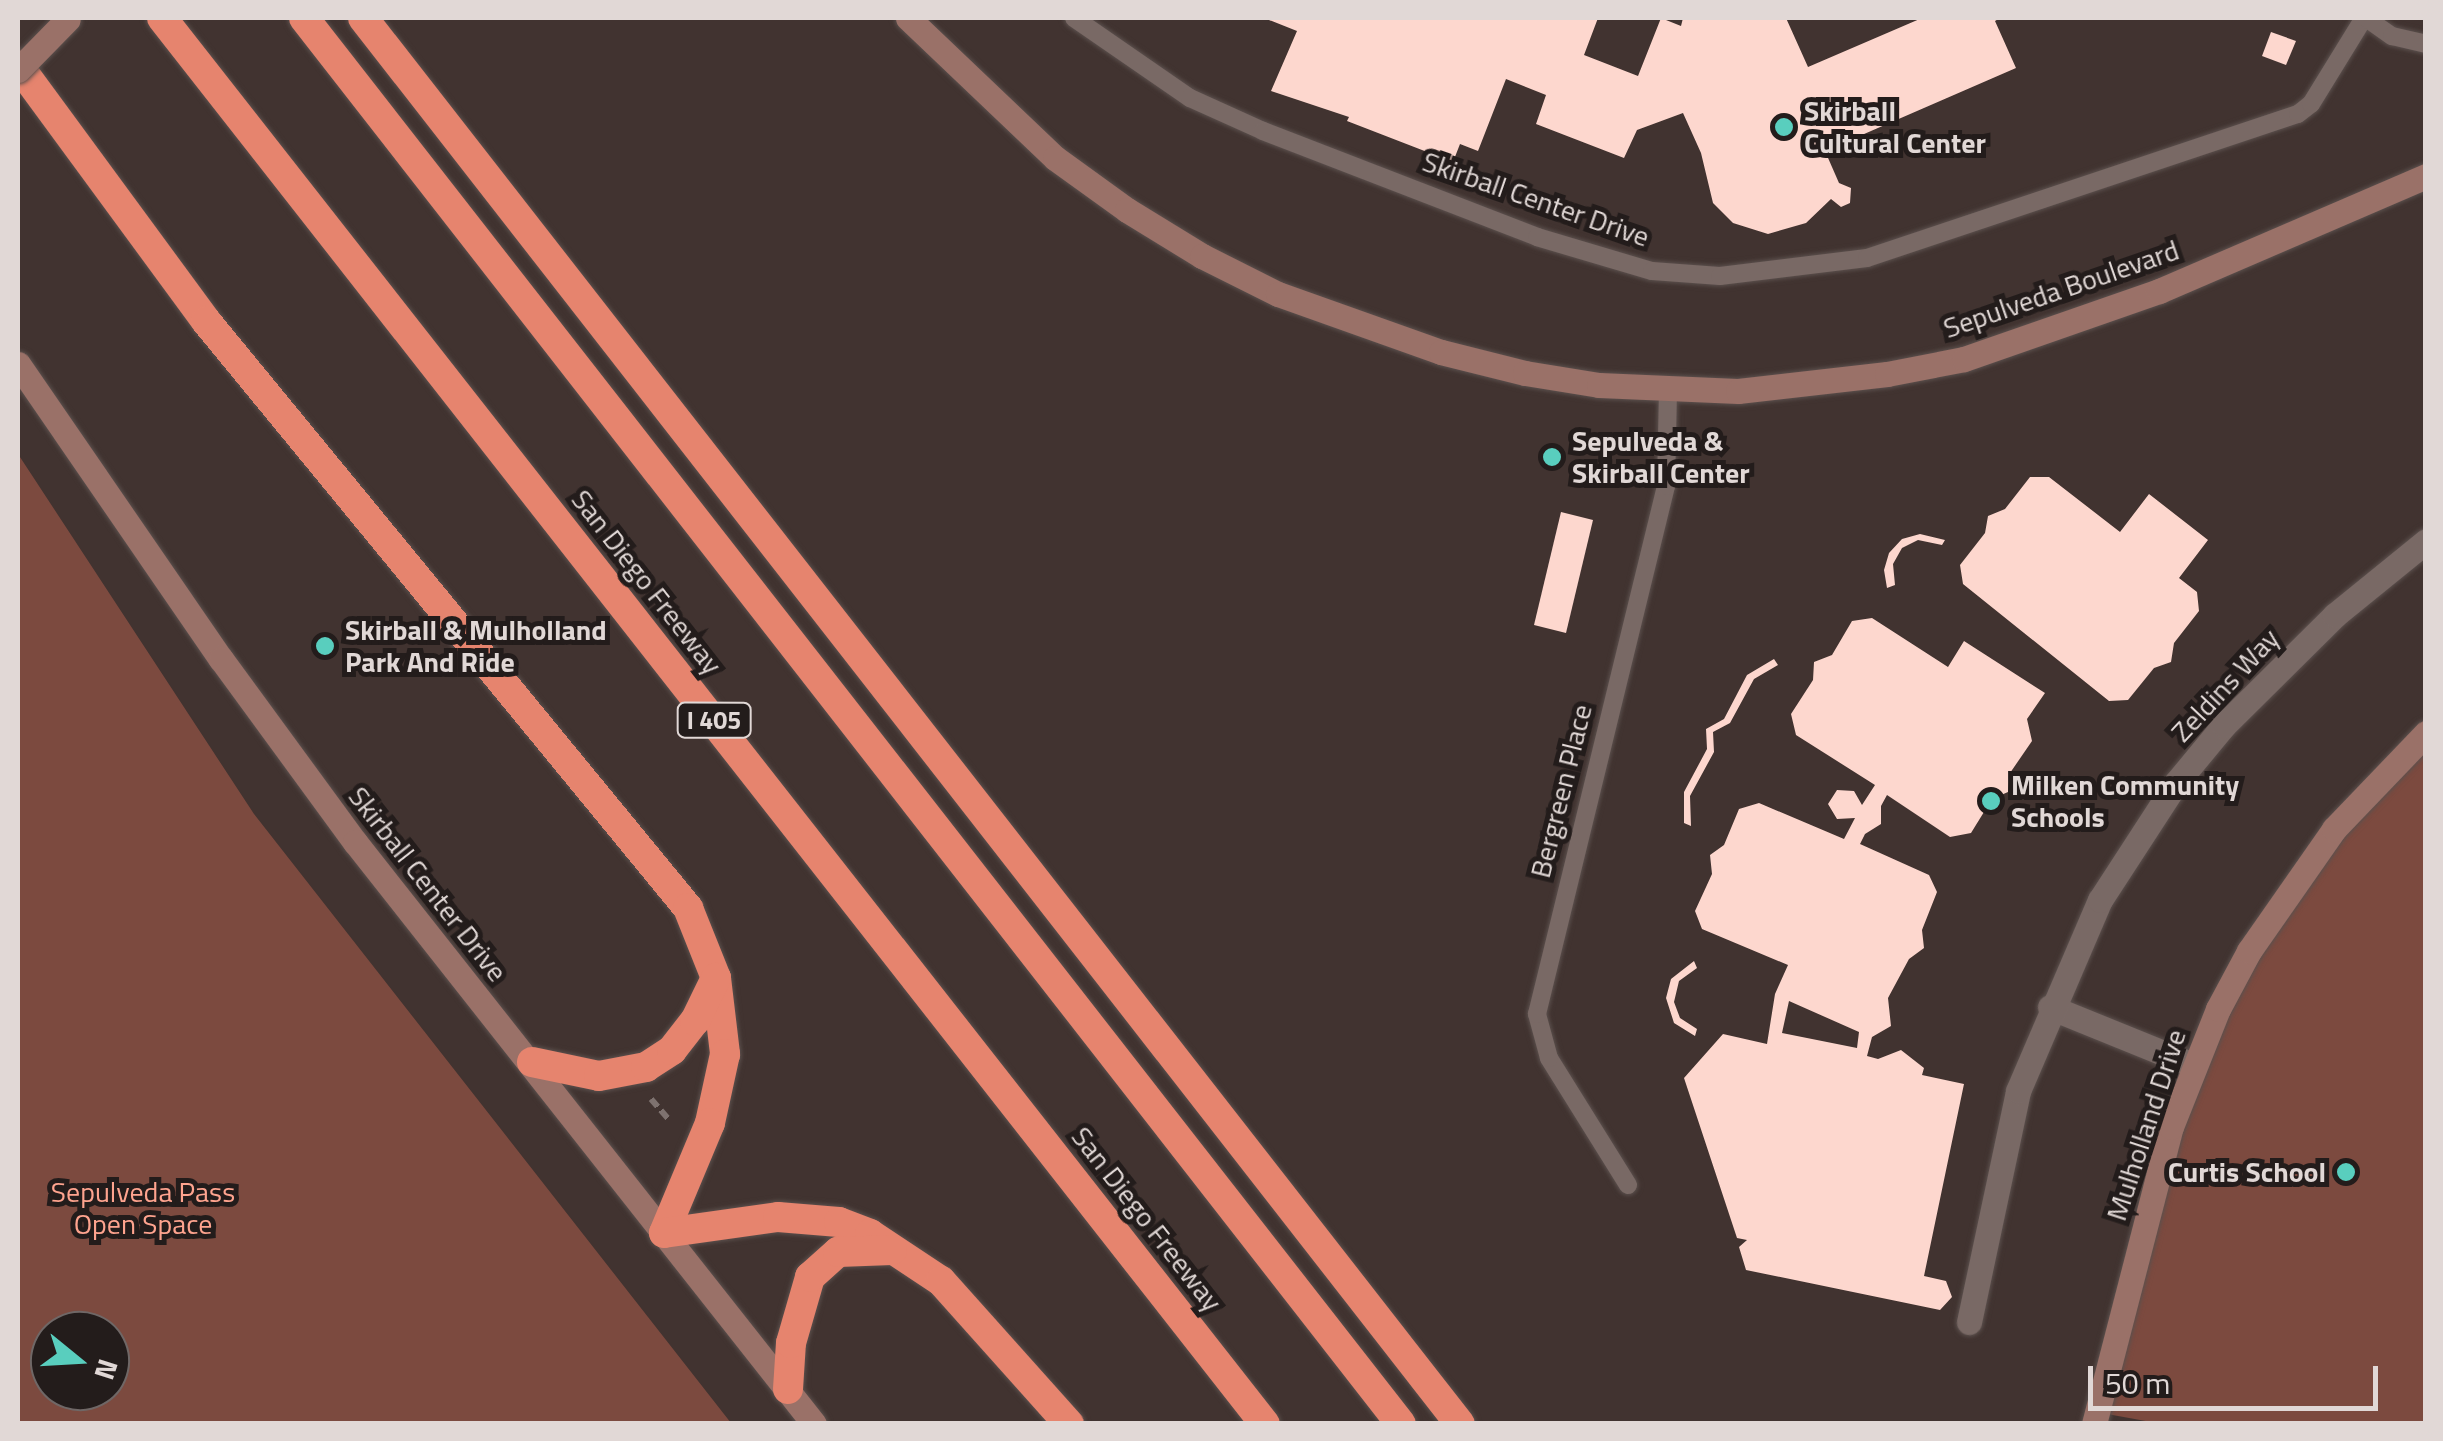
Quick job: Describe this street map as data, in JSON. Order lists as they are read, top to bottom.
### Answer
{
  "streets": {
    "highway": ["San Diego Freeway", "I 405"],
    "main road": ["Skirball Center Drive", "Sepulveda Boulevard", "Mulholland Drive"],
    "street": ["Zeldins Way"],
    "lane": ["Bergreen Place"]
  },
  "crossings": [
    ["Sepulveda Boulevard", "Bergreen Place"]
  ],
  "parks": ["Sepulveda Pass Open Space"],
  "places": [
    "Skirball Cultural Center",
    "Sepulveda & Skirball Center",
    "Skirball & Mulholland Park And Ride",
    "Milken Community Schools",
    "Curtis School"
  ],
  "scale_bar": "50 m",
  "north": "right"
}
